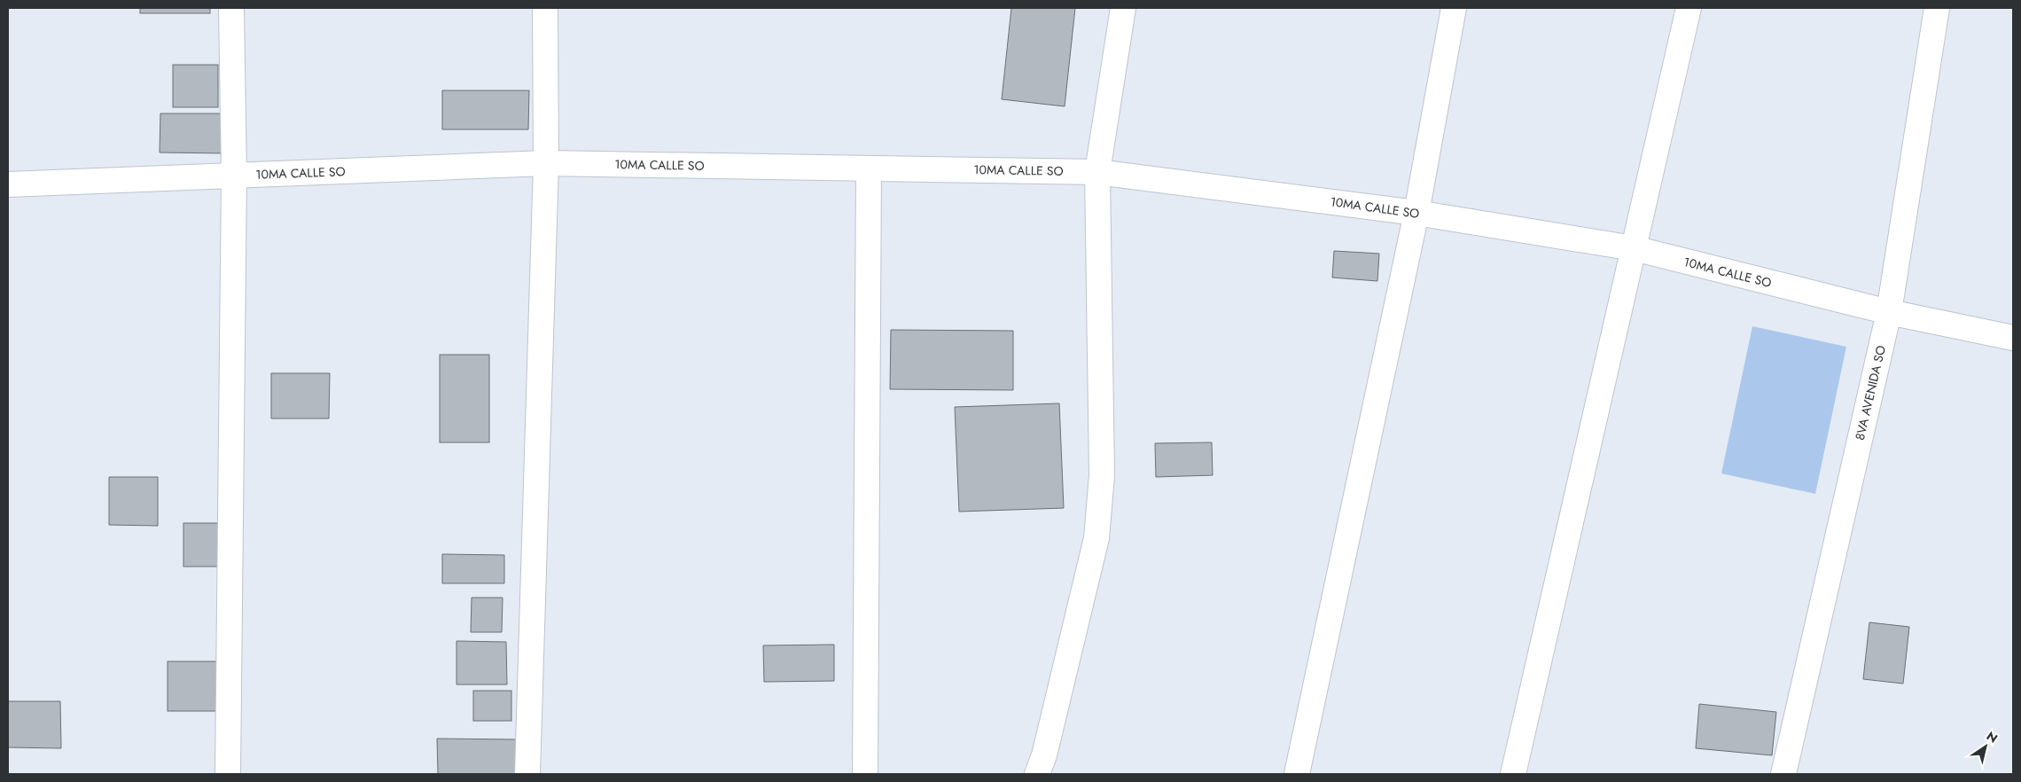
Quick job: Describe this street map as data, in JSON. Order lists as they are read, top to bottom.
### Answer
{
  "streets": {
    "street": ["10MA CALLE SO", "8VA AVENIDA SO"]
  },
  "crossings": [
    ["10MA CALLE SO", "8VA AVENIDA SO"]
  ],
  "north": "top right"
}
